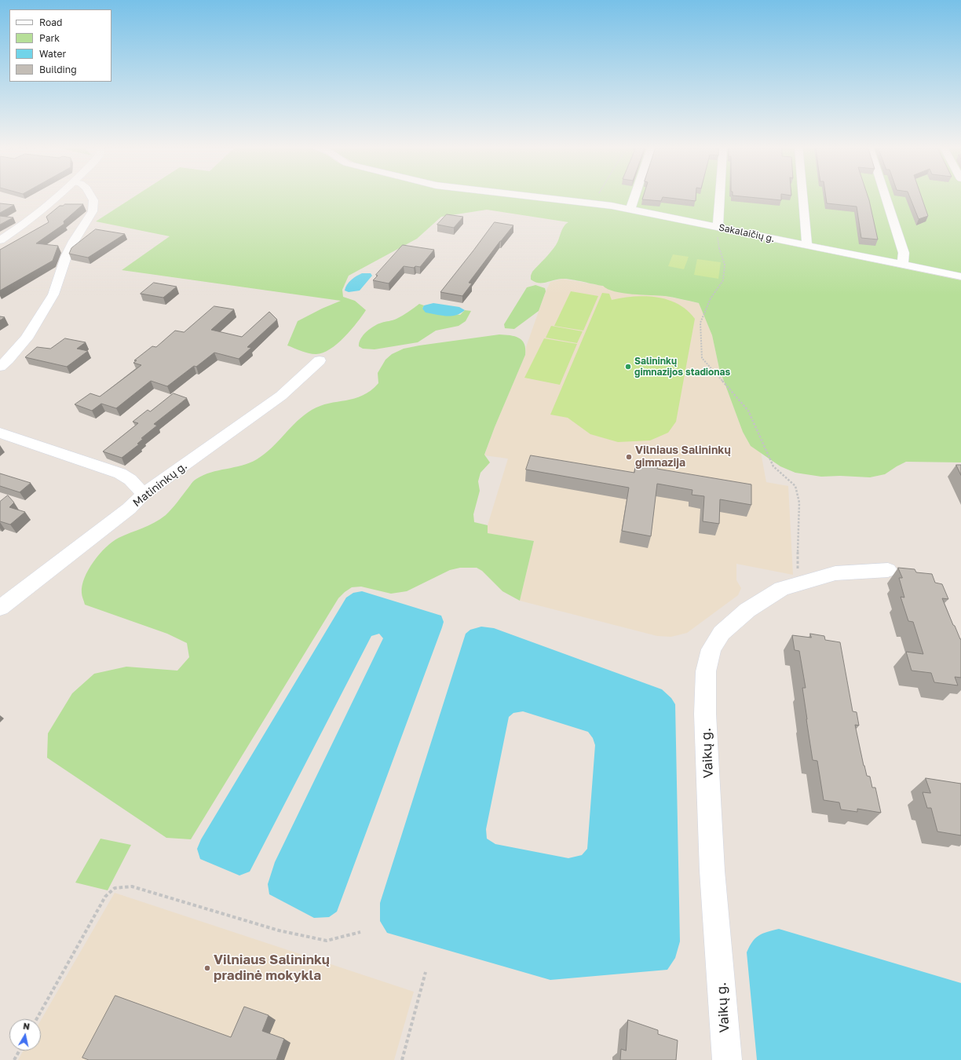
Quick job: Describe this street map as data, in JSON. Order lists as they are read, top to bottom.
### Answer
{
  "streets": {
    "street": ["Sakalaičių g.", "Matininkų g.", "Vaikų g."]
  },
  "places": ["Salininkų gimnazijos stadionas", "Vilniaus Salininkų gimnazija", "Vilniaus Salininkų pradinė mokykla"],
  "legend": [
    "Road",
    "Park",
    "Water",
    "Building"
  ],
  "north": "top"
}
